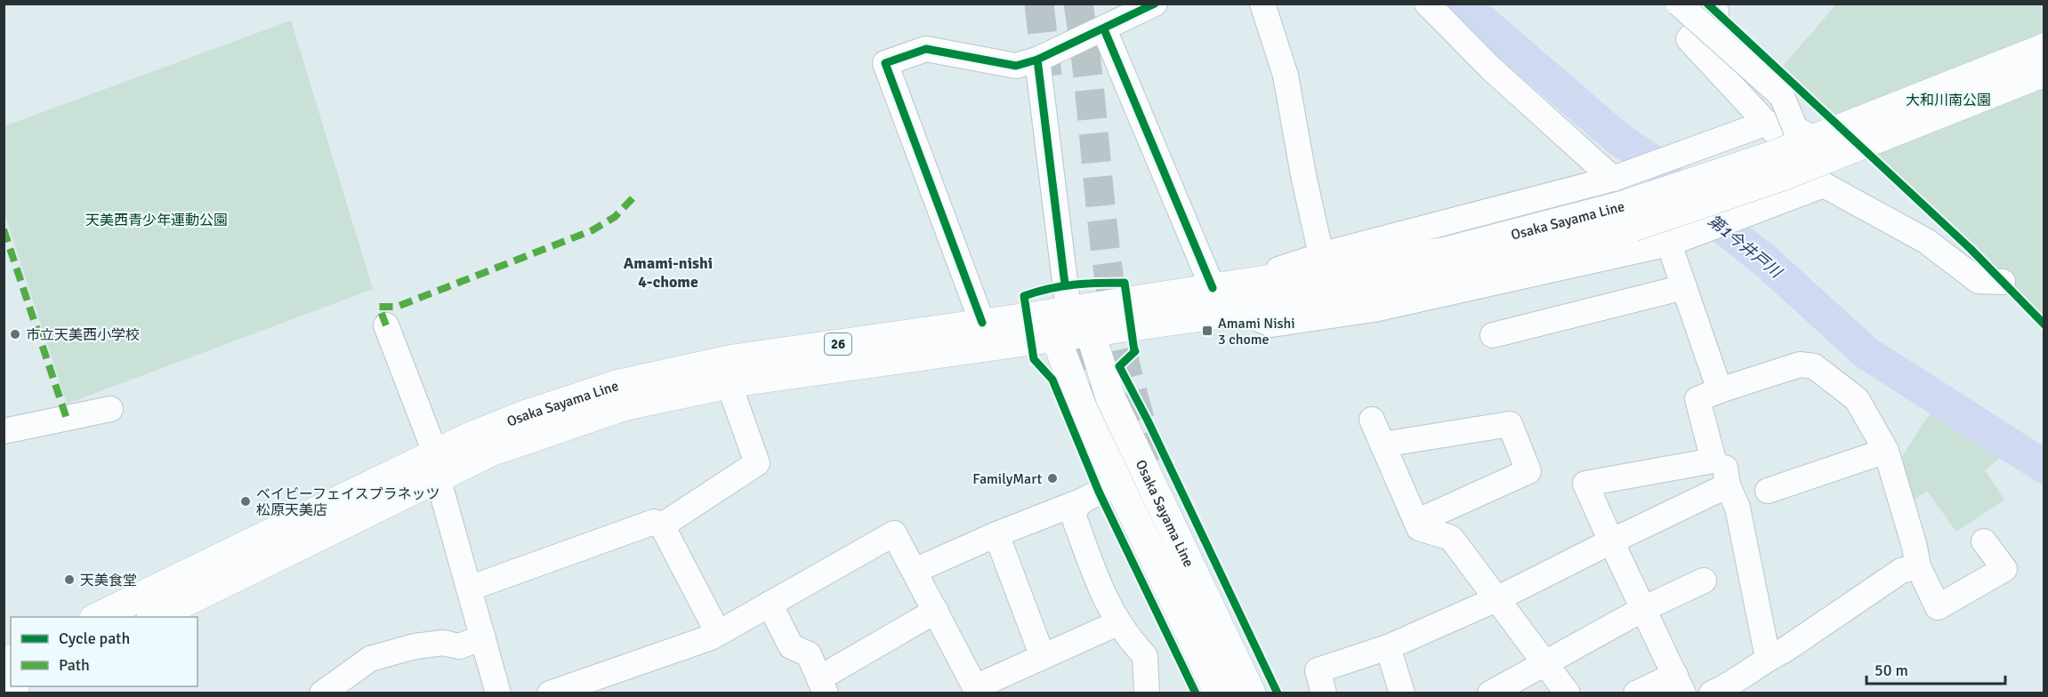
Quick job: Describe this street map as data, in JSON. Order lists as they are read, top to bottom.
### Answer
{
  "streets": {
    "main road": ["Osaka Sayama Line", "26"]
  },
  "districts": ["Amami-nishi 4-chome"],
  "water": ["第1今井戸川"],
  "parks": ["大和川南公園", "天美西青少年運動公園"],
  "places": {
    "transit": ["Amami Nishi 3 chome"],
    "other": [
      "市立天美西小学校",
      "FamilyMart",
      "ベイビーフェイスプラネッツ 松原天美店",
      "天美食堂"
    ]
  },
  "legend": ["Cycle path", "Path"],
  "scale_bar": "50 m"
}
